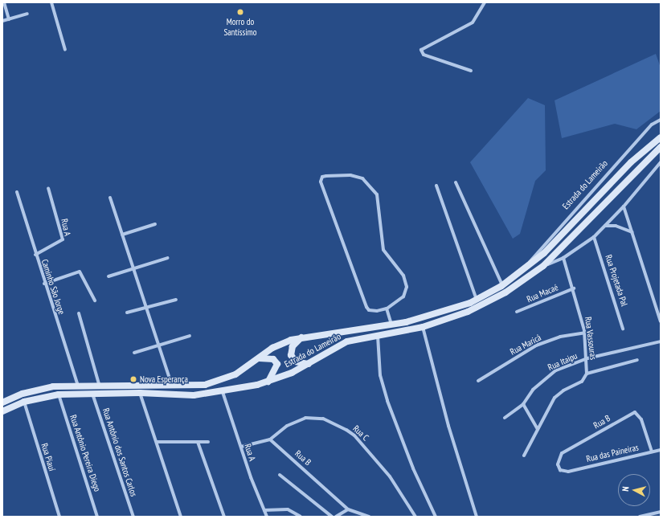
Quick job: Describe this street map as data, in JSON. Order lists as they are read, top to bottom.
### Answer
{
  "streets": {
    "main road": ["Estrada do Lameirão"],
    "street": [
      "Rua A",
      "Rua Projetada Pal",
      "Caminho São Jorge",
      "Rua Macaé",
      "Rua Vassouras",
      "Rua Maricá",
      "Rua Itaipu",
      "Rua B",
      "Rua C",
      "Rua Antônio dos Santos Carlos",
      "Rua Antônio Pereira Diego",
      "Rua das Paineiras",
      "Rua Piauí"
    ]
  },
  "crossings": [
    ["Estrada do Lameirão", "Rua A"],
    ["Estrada do Lameirão", "Rua Projetada Pal"],
    ["Estrada do Lameirão", "Caminho São Jorge"],
    ["Estrada do Lameirão", "Rua Vassouras"],
    ["Estrada do Lameirão", "Rua Antônio dos Santos Carlos"],
    ["Estrada do Lameirão", "Rua Antônio Pereira Diego"],
    ["Estrada do Lameirão", "Rua Piauí"],
    ["Rua A", "Caminho São Jorge"],
    ["Rua Macaé", "Rua Vassouras"],
    ["Rua Vassouras", "Rua Maricá"],
    ["Rua Vassouras", "Rua Itaipu"],
    ["Rua B", "Rua C"],
    ["Rua B", "Rua das Paineiras"]
  ],
  "places": ["Morro do Santíssimo", "Nova Esperança"],
  "north": "left"
}
